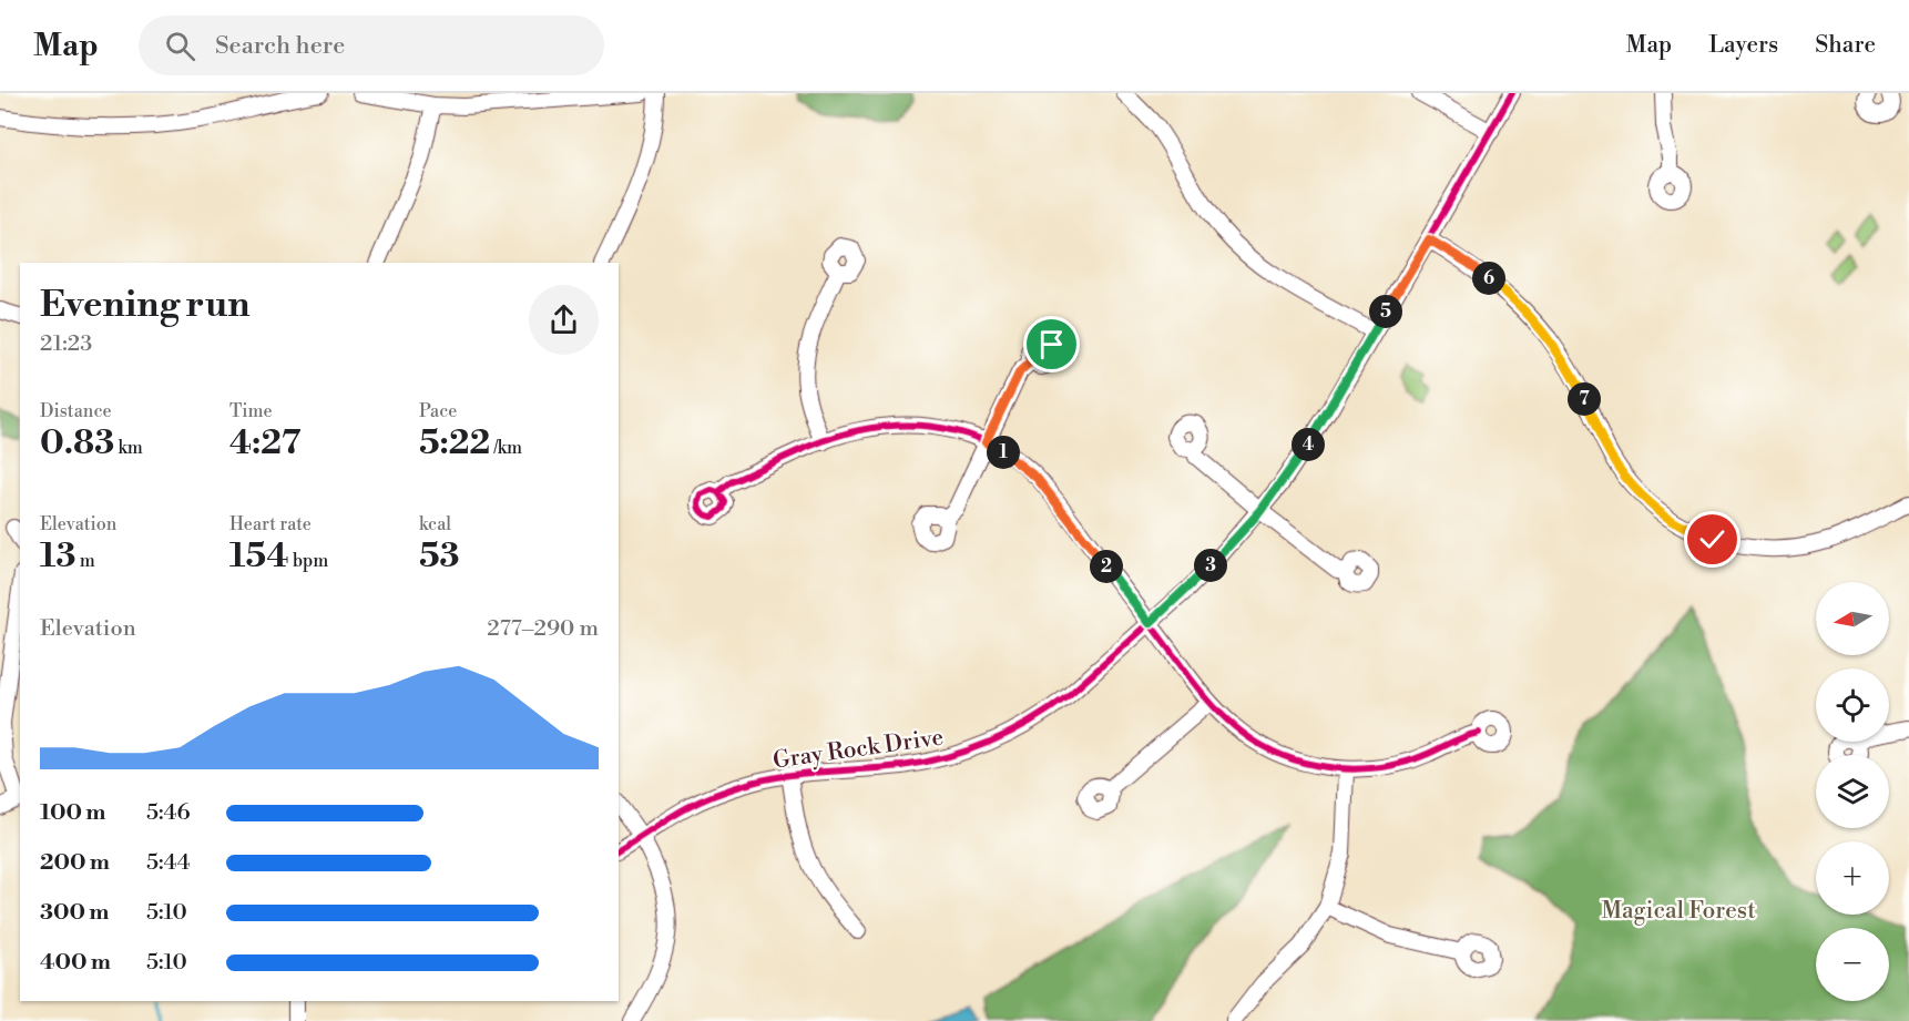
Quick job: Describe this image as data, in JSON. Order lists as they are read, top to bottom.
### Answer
{
  "streets": {
    "street": ["Gray Rock Drive"]
  },
  "parks": ["Magical Forest"],
  "north": "left",
  "page": {
    "header": "Map",
    "search": "Search here",
    "nav": ["Map", "Layers", "Share"],
    "pins": [
      "6",
      "5",
      "7",
      "4",
      "1",
      "3",
      "2"
    ],
    "heading": ["Evening run", "21:23"],
    "stats": [
      ["Distance", "0.83 km"],
      ["Time", "4:27"],
      ["Pace", "5:22 /km"],
      ["Elevation", "13 m"],
      ["Heart rate", "154 bpm"],
      ["kcal", "53"]
    ],
    "map_buttons": ["+", "−"],
    "chart": ["Elevation", "277–290 m"],
    "list": [
      {
        "name": "100 m",
        "note": "5:46"
      },
      {
        "name": "200 m",
        "note": "5:44"
      },
      {
        "name": "300 m",
        "note": "5:10"
      },
      {
        "name": "400 m",
        "note": "5:10"
      }
    ]
  }
}
